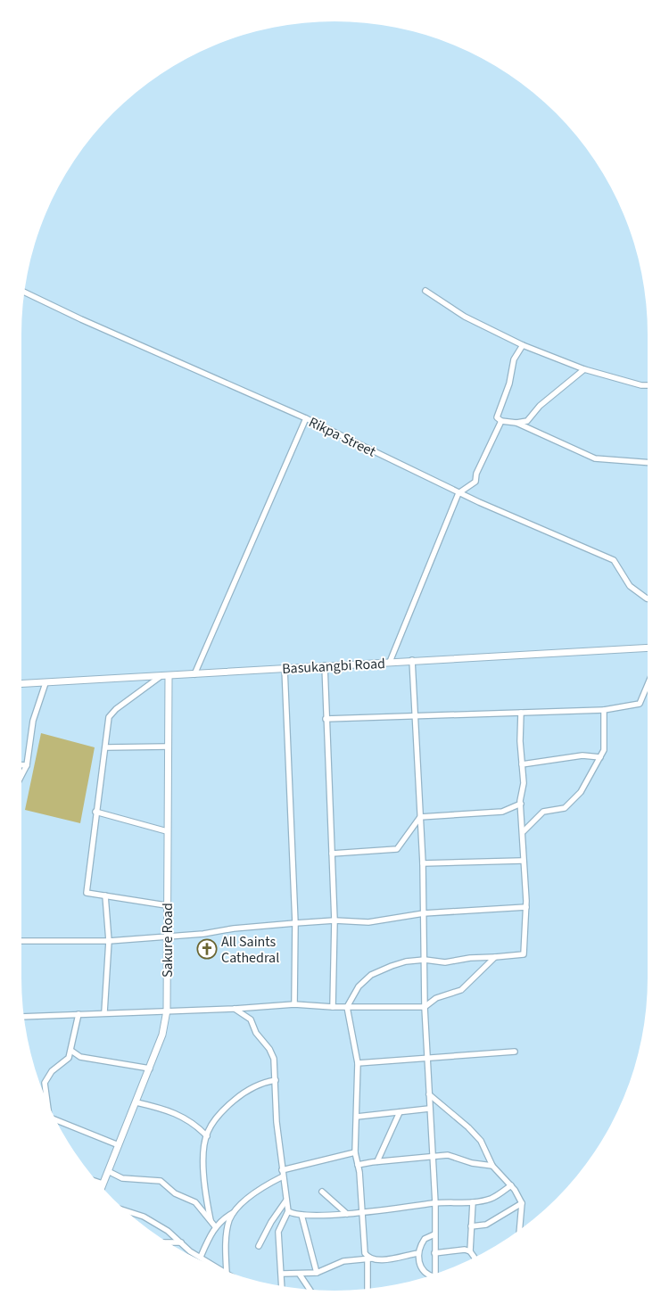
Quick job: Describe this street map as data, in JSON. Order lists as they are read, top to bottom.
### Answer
{
  "streets": {
    "street": ["Rikpa Street", "Basukangbi Road", "Sakure Road"]
  },
  "crossings": [
    ["Basukangbi Road", "Sakure Road"]
  ],
  "places": {
    "church": ["All Saints Cathedral"]
  }
}
